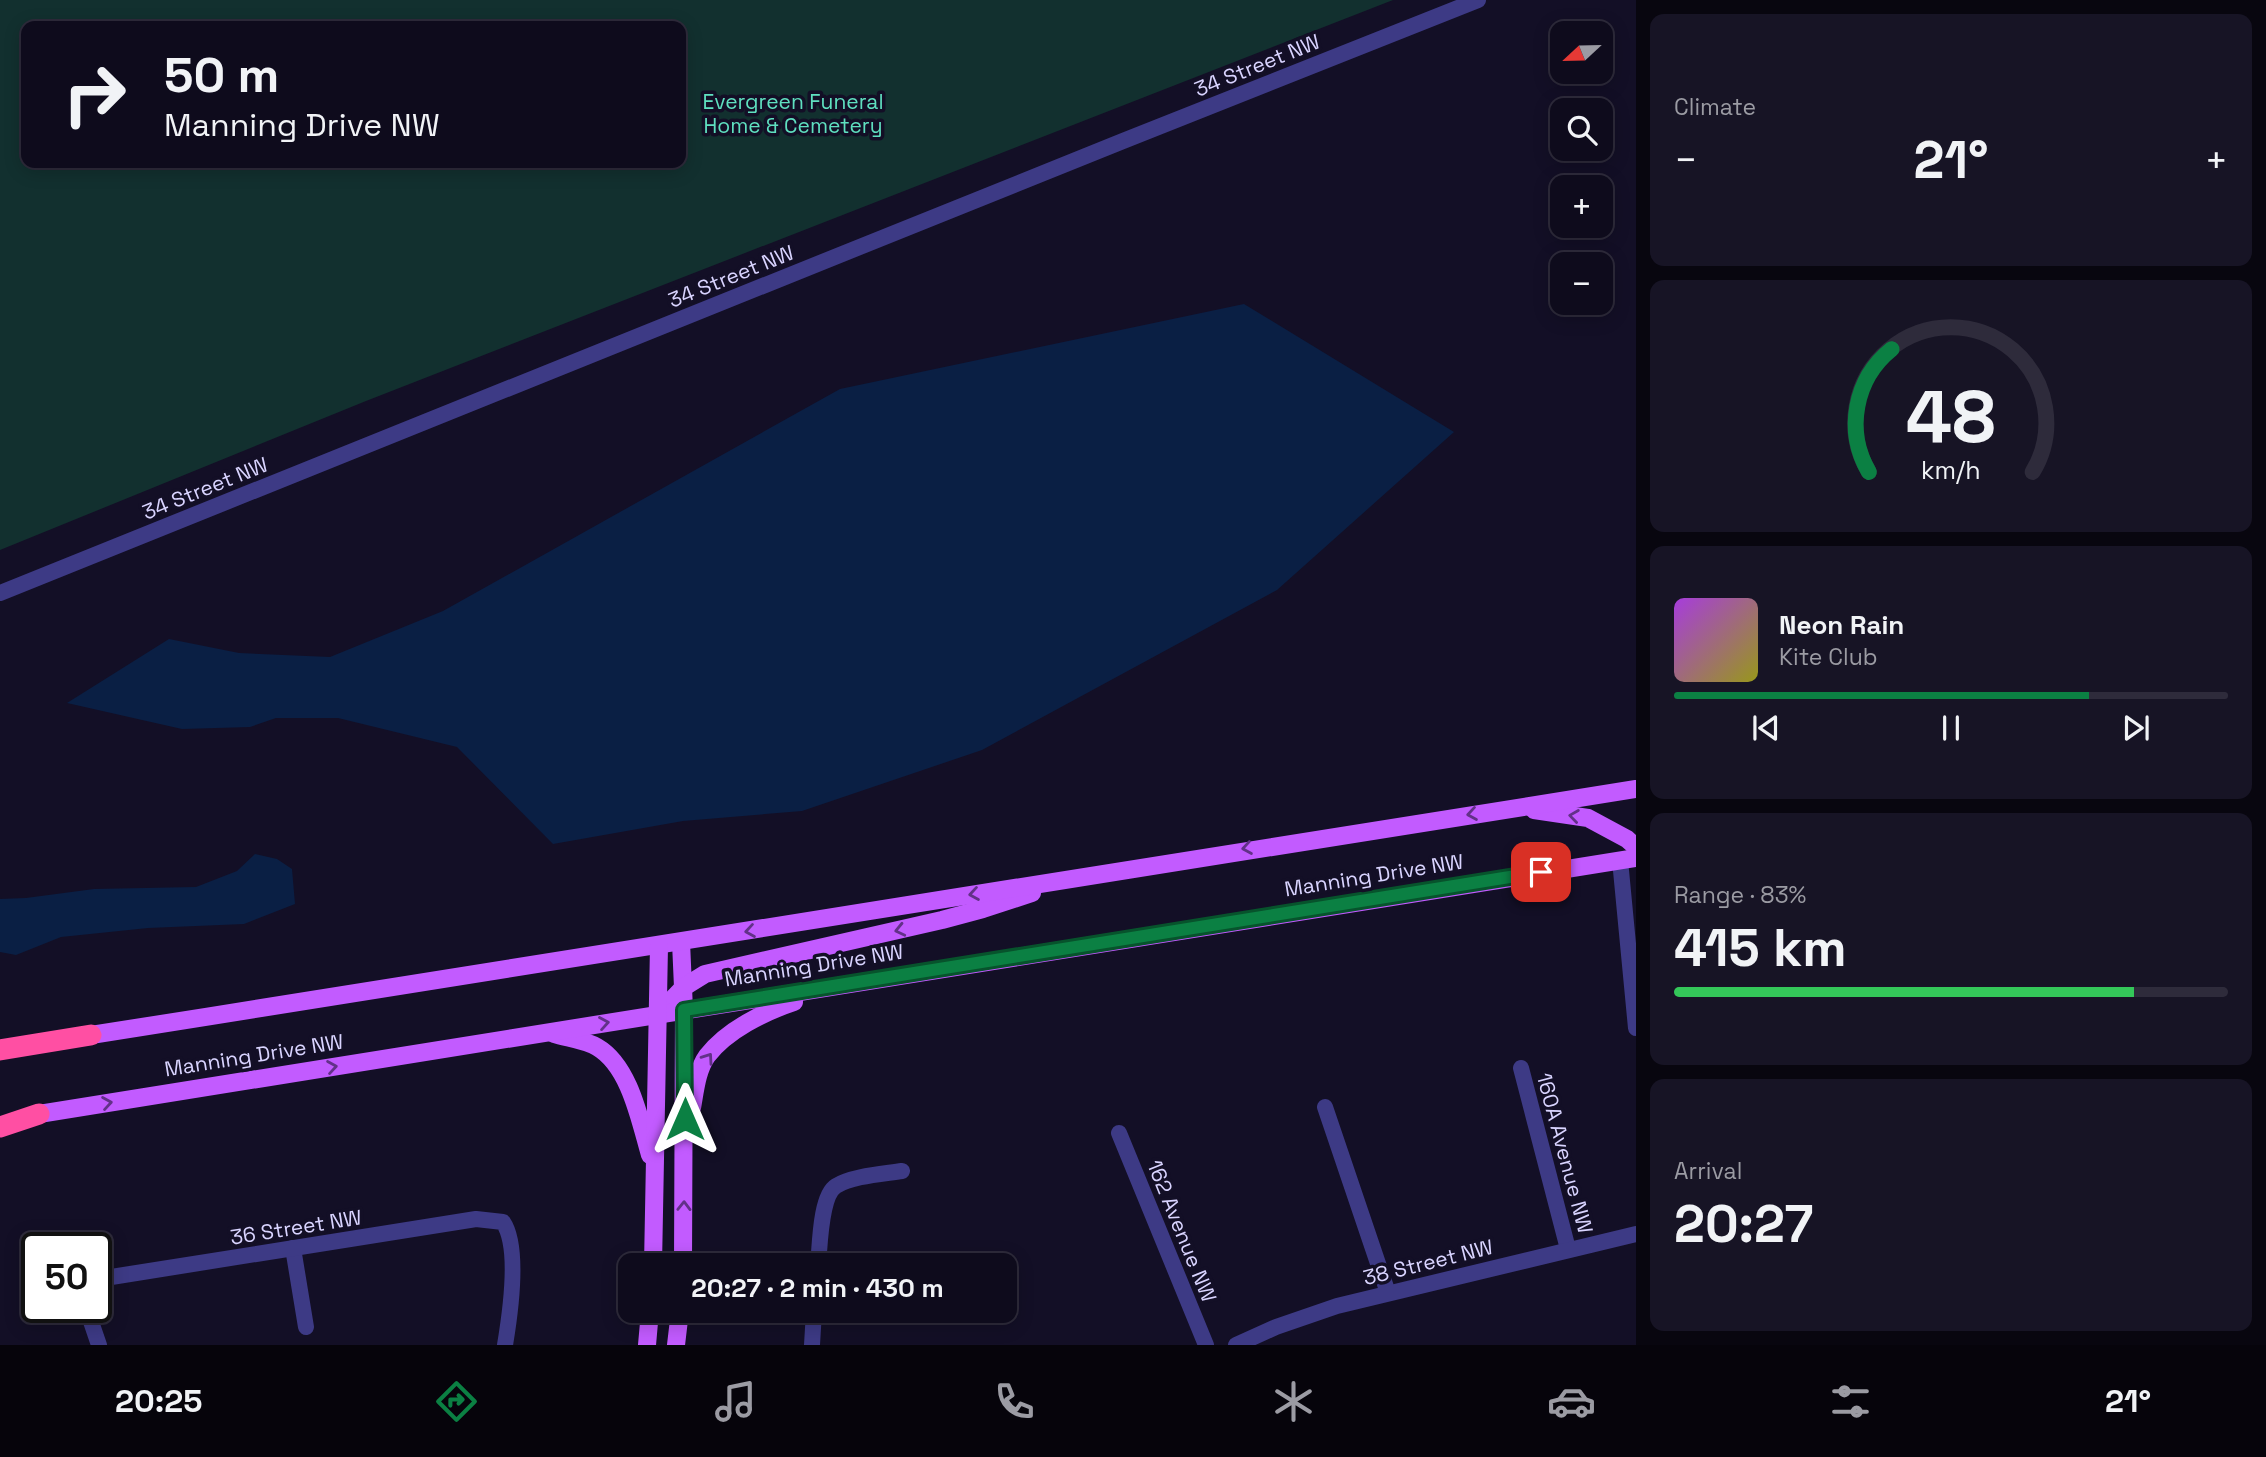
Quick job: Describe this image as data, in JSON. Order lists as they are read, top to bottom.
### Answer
{
  "streets": {
    "highway": ["Manning Drive NW"],
    "street": [
      "34 Street NW",
      "160A Avenue NW",
      "36 Street NW",
      "162 Avenue NW",
      "38 Street NW"
    ]
  },
  "crossings": [
    ["160A Avenue NW", "38 Street NW"]
  ],
  "parks": ["Evergreen Funeral Home & Cemetery"],
  "north": "left",
  "page": {
    "tile": [
      "Climate",
      ["Range · 83%", "415 km"],
      ["Arrival", "20:27"]
    ],
    "map_buttons": ["+", "−"],
    "turn": ["50 m", "Manning Drive NW"],
    "heat": ["−", "21°", "+"],
    "song": ["Neon Rain", "Kite Club"],
    "limit": "50",
    "trip": "20:27 · 2 min · 430 m",
    "tabs": ["20:25", "21°"],
    "gauge": ["48", "km/h"]
  }
}
